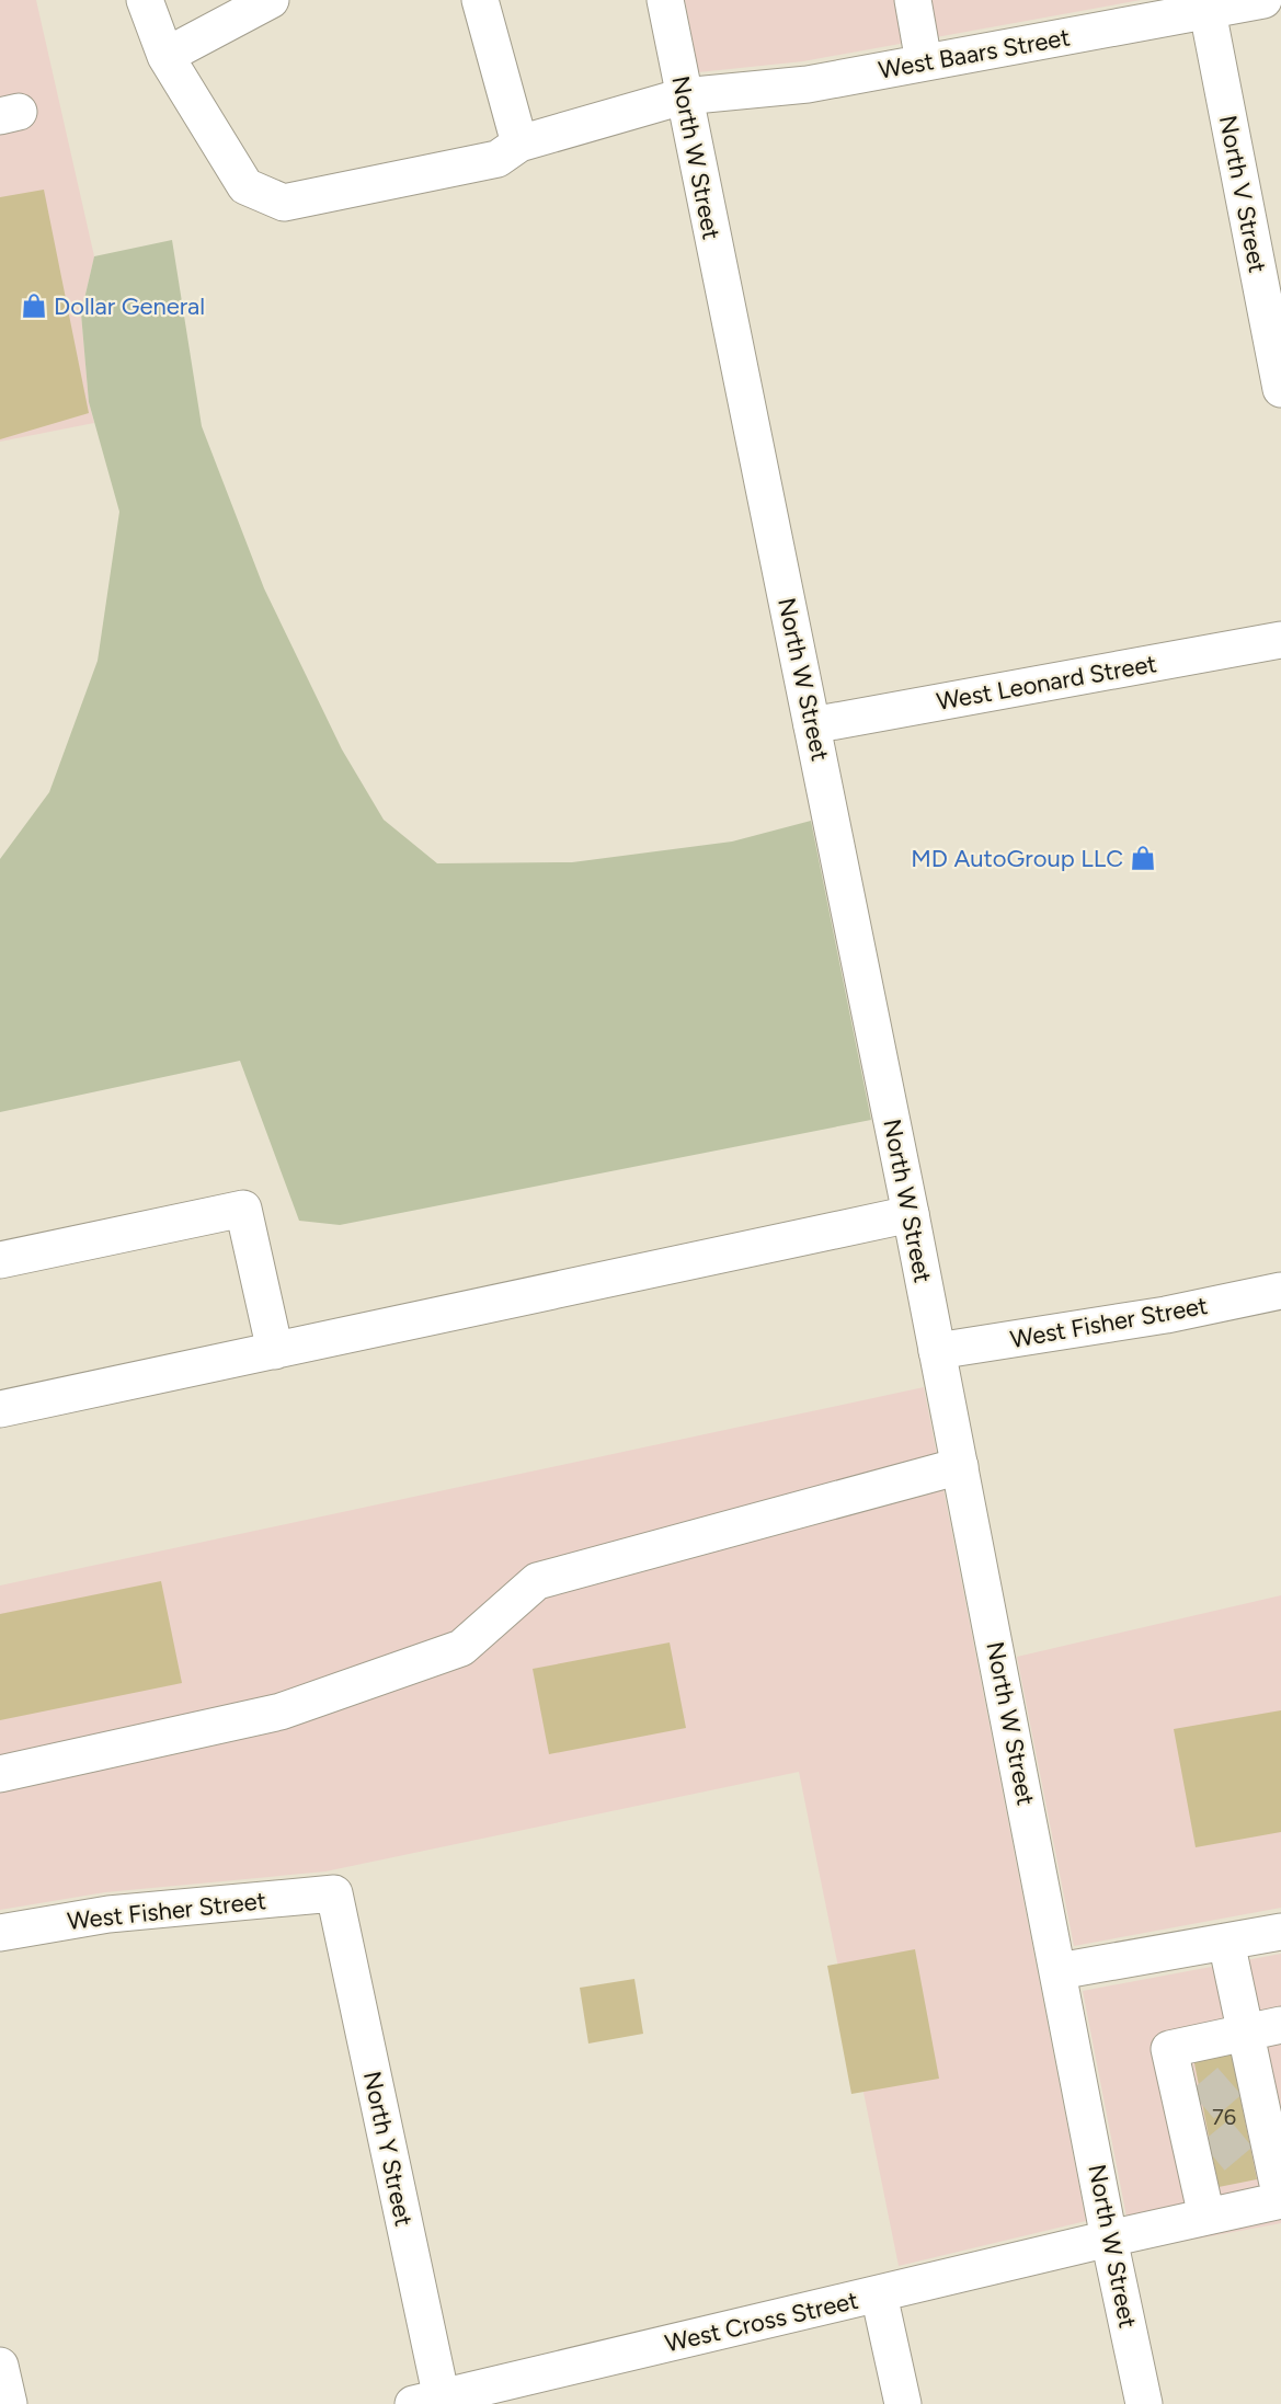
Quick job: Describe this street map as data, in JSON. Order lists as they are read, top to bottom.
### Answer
{
  "streets": {
    "street": [
      "West Baars Street",
      "North W Street",
      "North V Street",
      "West Leonard Street",
      "West Fisher Street",
      "North Y Street",
      "West Cross Street"
    ]
  },
  "crossings": [
    ["West Baars Street", "North W Street"],
    ["West Baars Street", "North V Street"],
    ["North W Street", "West Leonard Street"],
    ["North W Street", "West Fisher Street"],
    ["North W Street", "West Cross Street"],
    ["West Fisher Street", "North Y Street"],
    ["North Y Street", "West Cross Street"]
  ],
  "places": {
    "shop": ["Dollar General", "MD AutoGroup LLC"]
  },
  "house_numbers": ["76"]
}
